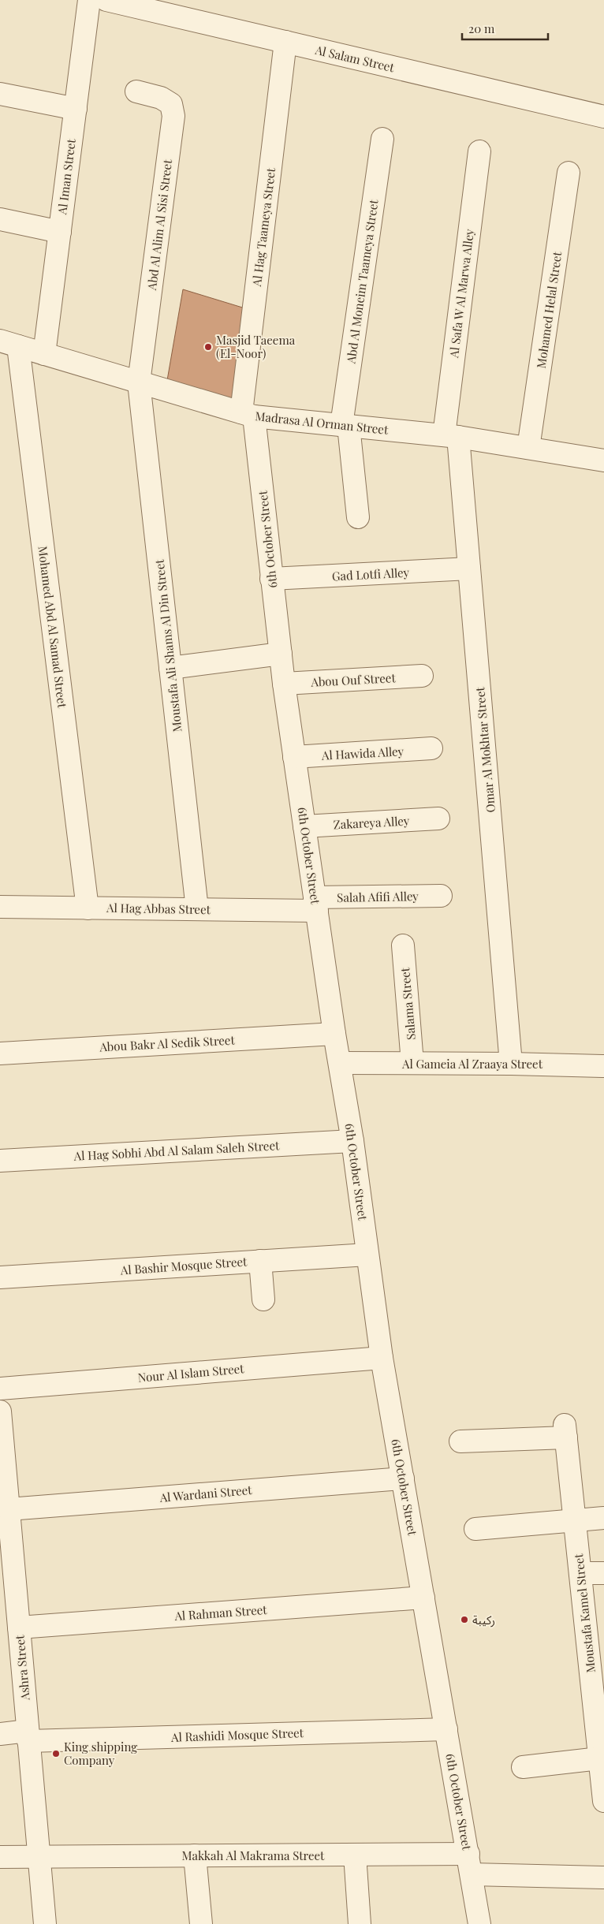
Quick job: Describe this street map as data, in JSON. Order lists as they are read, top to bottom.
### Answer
{
  "streets": {
    "street": [
      "Al Salam Street",
      "Al Iman Street",
      "Abd Al Alim Al Sisi Street",
      "Al Hag Taameya Street",
      "Abd Al Moneim Taameya Street",
      "Al Safa W Al Marwa Alley",
      "Mohamed Helal Street",
      "Madrasa Al Orman Street",
      "6th October Street",
      "Gad Lotfi Alley",
      "Mohamed Abd Al Samad Street",
      "Moustafa Ali Shams Al Din Street",
      "Abou Ouf Street",
      "Omar Al Mokhtar Street",
      "Al Hawida Alley",
      "Zakareya Alley",
      "Salah Afifi Alley",
      "Al Hag Abbas Street",
      "Salama Street",
      "Abou Bakr Al Sedik Street",
      "Al Gameia Al Zraaya Street",
      "Al Hag Sobhi Abd Al Salam Saleh Street",
      "Al Bashir Mosque Street",
      "Nour Al Islam Street",
      "Al Wardani Street",
      "Al Rahman Street",
      "Moustafa Kamel Street",
      "Ashra Street",
      "Al Rashidi Mosque Street",
      "Makkah Al Makrama Street"
    ]
  },
  "crossings": [
    ["Al Salam Street", "Al Hag Taameya Street"],
    ["Al Iman Street", "Madrasa Al Orman Street"],
    ["Abd Al Alim Al Sisi Street", "Madrasa Al Orman Street"],
    ["Abd Al Alim Al Sisi Street", "Moustafa Ali Shams Al Din Street"],
    ["Al Hag Taameya Street", "Madrasa Al Orman Street"],
    ["Al Hag Taameya Street", "6th October Street"],
    ["Abd Al Moneim Taameya Street", "Madrasa Al Orman Street"],
    ["Al Safa W Al Marwa Alley", "Madrasa Al Orman Street"],
    ["Al Safa W Al Marwa Alley", "Omar Al Mokhtar Street"],
    ["Mohamed Helal Street", "Madrasa Al Orman Street"],
    ["Madrasa Al Orman Street", "6th October Street"],
    ["Madrasa Al Orman Street", "Mohamed Abd Al Samad Street"],
    ["Madrasa Al Orman Street", "Moustafa Ali Shams Al Din Street"],
    ["Madrasa Al Orman Street", "Omar Al Mokhtar Street"],
    ["6th October Street", "Gad Lotfi Alley"],
    ["6th October Street", "Abou Ouf Street"],
    ["6th October Street", "Al Hawida Alley"],
    ["6th October Street", "Zakareya Alley"],
    ["6th October Street", "Salah Afifi Alley"],
    ["6th October Street", "Al Hag Abbas Street"],
    ["6th October Street", "Abou Bakr Al Sedik Street"],
    ["6th October Street", "Al Gameia Al Zraaya Street"],
    ["6th October Street", "Al Hag Sobhi Abd Al Salam Saleh Street"],
    ["6th October Street", "Al Bashir Mosque Street"],
    ["6th October Street", "Nour Al Islam Street"],
    ["6th October Street", "Al Wardani Street"],
    ["6th October Street", "Al Rahman Street"],
    ["6th October Street", "Al Rashidi Mosque Street"],
    ["6th October Street", "Makkah Al Makrama Street"],
    ["Gad Lotfi Alley", "Omar Al Mokhtar Street"],
    ["Mohamed Abd Al Samad Street", "Al Hag Abbas Street"],
    ["Moustafa Ali Shams Al Din Street", "Al Hag Abbas Street"],
    ["Omar Al Mokhtar Street", "Al Gameia Al Zraaya Street"],
    ["Salah Afifi Alley", "Al Hag Abbas Street"],
    ["Salama Street", "Al Gameia Al Zraaya Street"],
    ["Al Wardani Street", "Ashra Street"],
    ["Al Rahman Street", "Ashra Street"],
    ["Ashra Street", "Al Rashidi Mosque Street"],
    ["Ashra Street", "Makkah Al Makrama Street"]
  ],
  "places": ["Masjid Taeema (El-Noor)", "ركيبة", "King shipping Company"],
  "scale_bar": "20 m"
}
